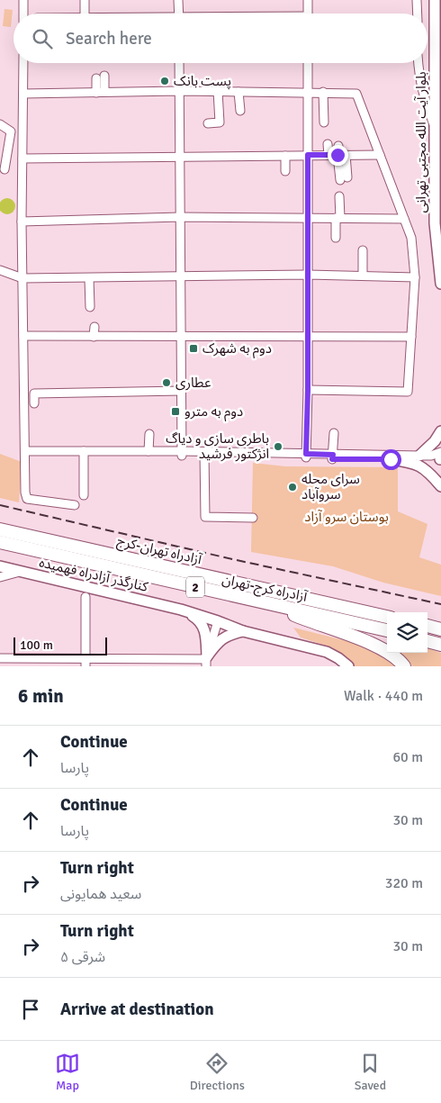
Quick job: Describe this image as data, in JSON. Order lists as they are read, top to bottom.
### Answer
{
  "streets": {
    "highway": ["آزادراه تهران-کرج", "2", "آزادراه کرج-تهران"],
    "main road": ["بلوار آیت الله مجتبی تهرانی", "کنارگذر آزادراه فهمیده"]
  },
  "parks": ["بوستان سرو آزاد"],
  "places": {
    "other": [
      "پست بانک",
      "عطاری",
      "باطری سازی و دیاگ انژکتور فرشید",
      "سرای محله سروآباد"
    ],
    "transit": ["دوم به شهرک", "دوم به مترو"]
  },
  "scale_bar": "100 m",
  "page": {
    "search": "Search here",
    "scale": "100 m",
    "heading": ["6 min", "Walk · 440 m"],
    "list": [
      ["Continue", "پارسا", "60 m"],
      ["Continue", "پارسا", "30 m"],
      ["Turn right", "سعید همایونی", "320 m"],
      ["Turn right", "۵ شرقی", "30 m"],
      "Arrive at destination"
    ],
    "nav": ["Map", "Directions", "Saved"]
  }
}
